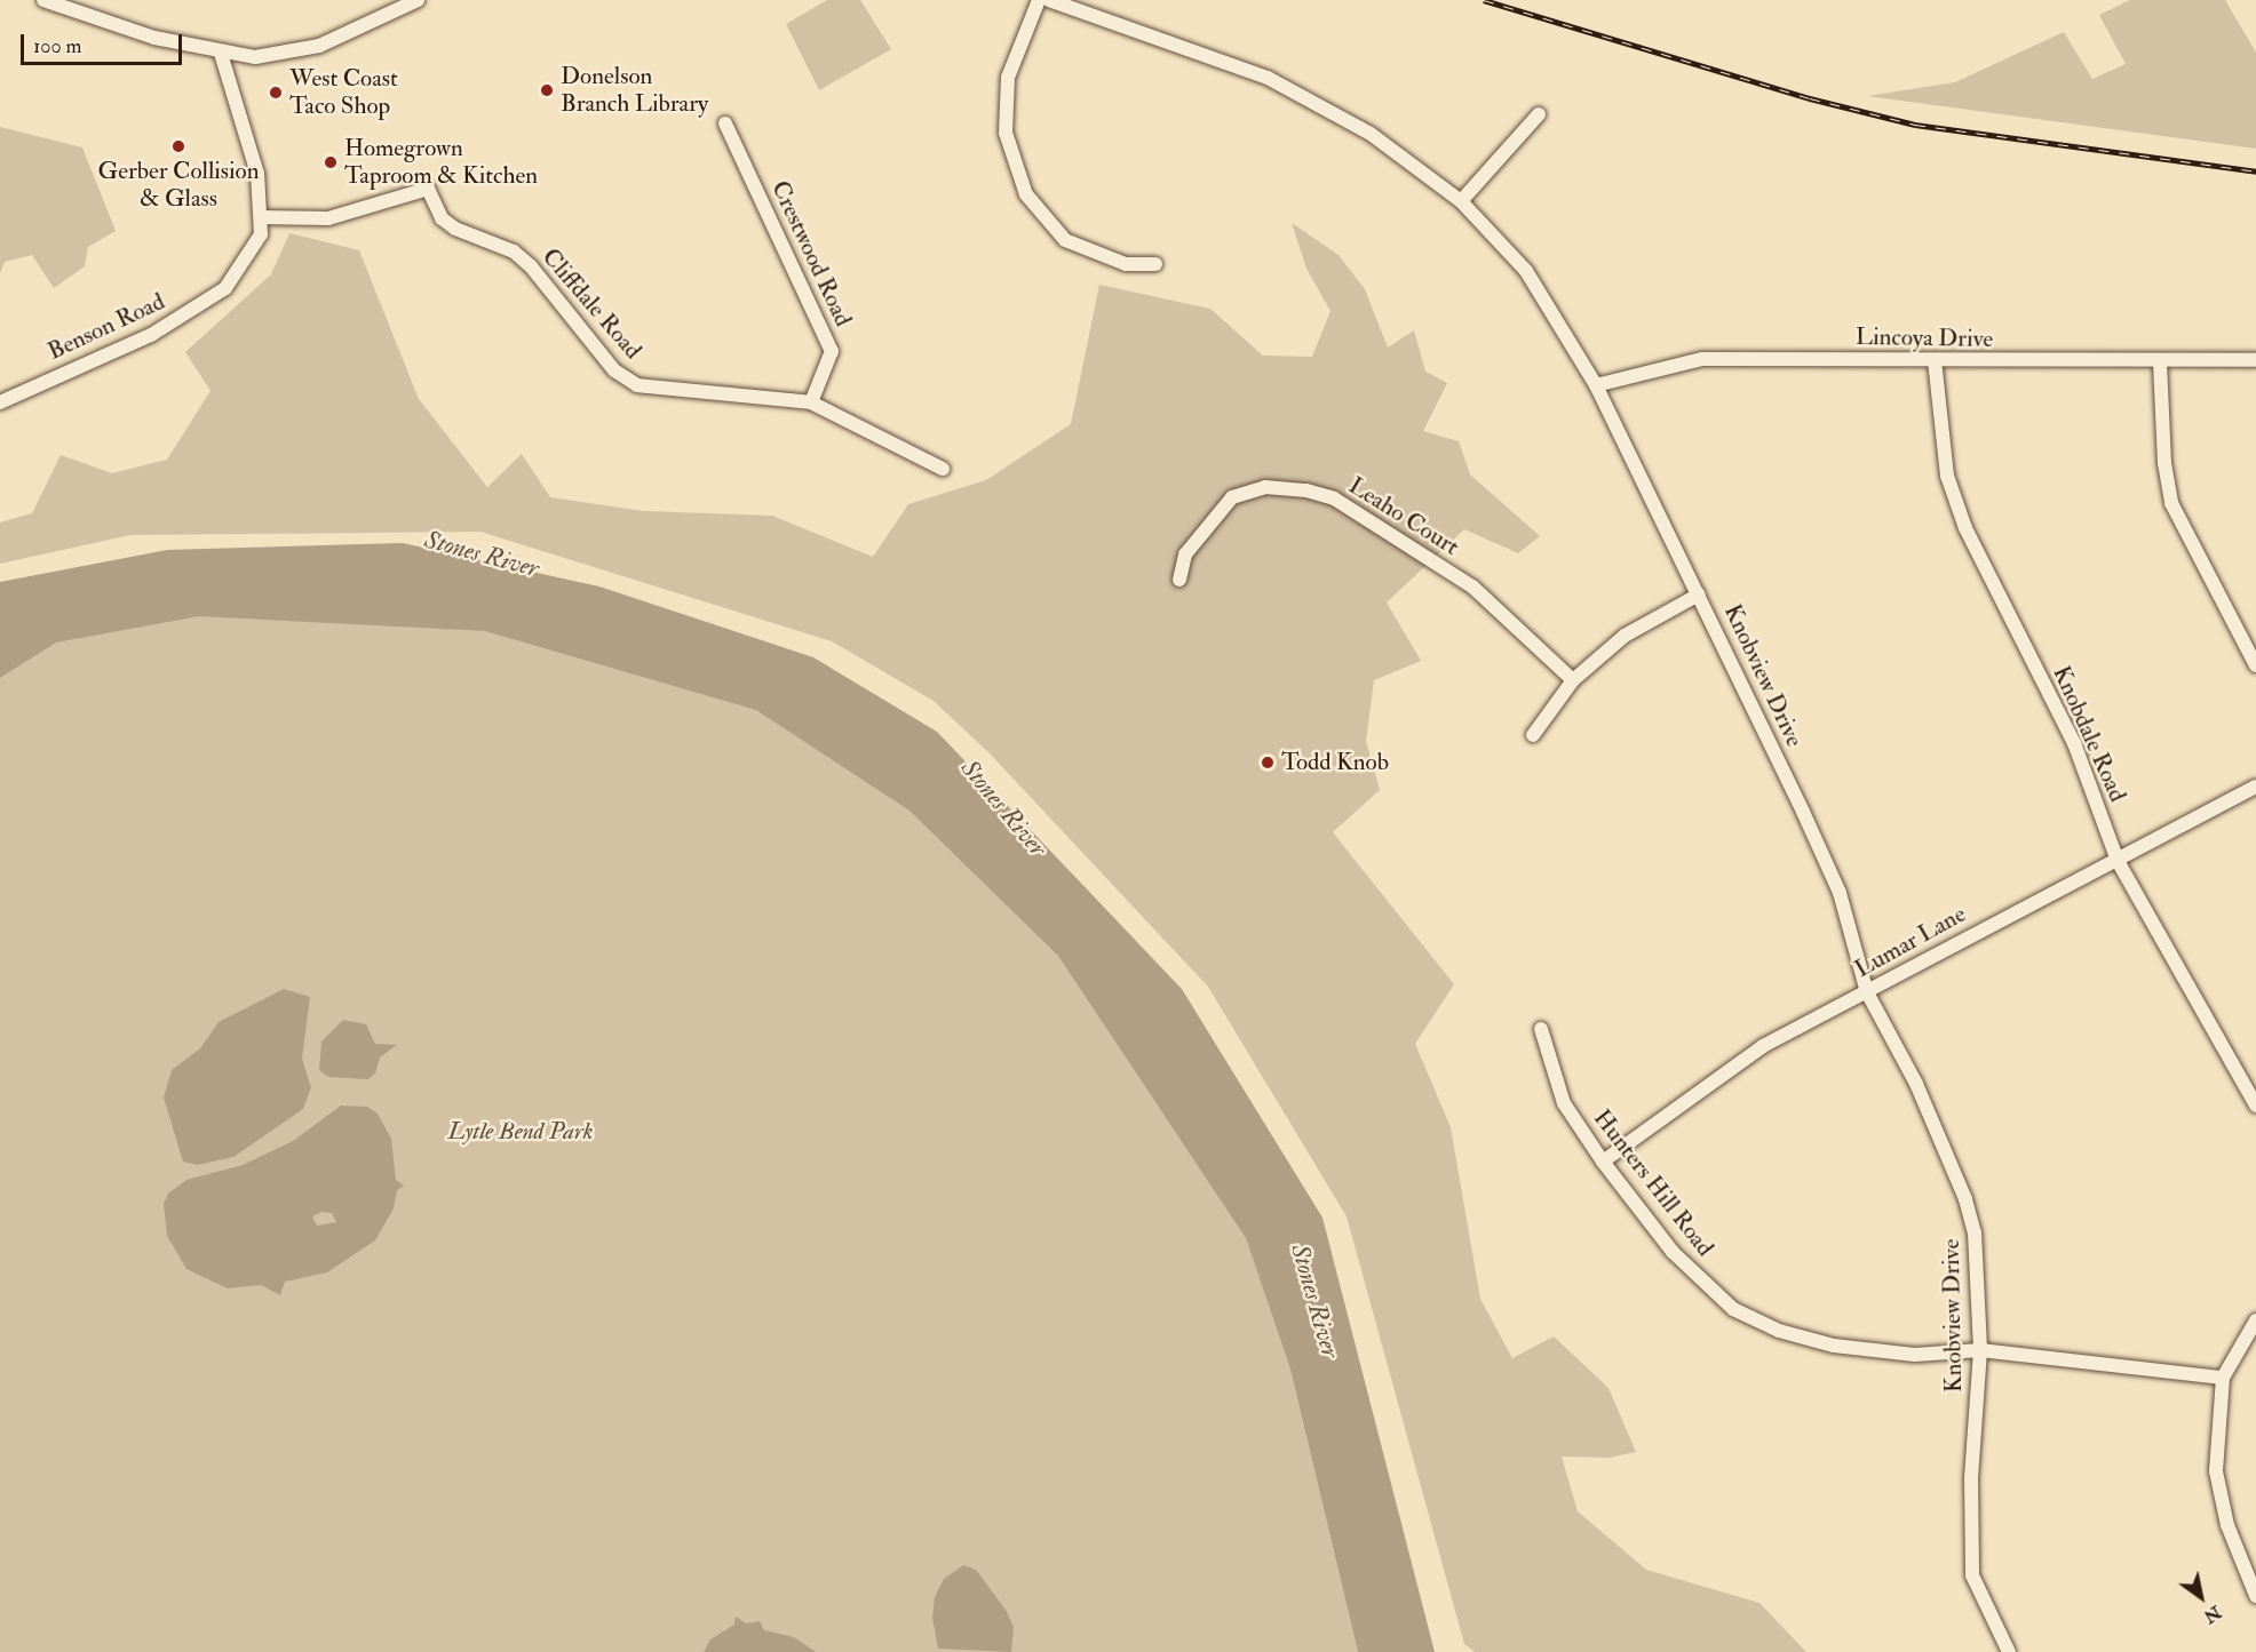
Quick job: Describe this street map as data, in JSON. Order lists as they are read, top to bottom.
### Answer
{
  "streets": {
    "street": [
      "Crestwood Road",
      "Cliffdale Road",
      "Benson Road",
      "Lincoya Drive",
      "Leaho Court",
      "Knobview Drive",
      "Knobdale Road",
      "Lumar Lane",
      "Hunters Hill Road"
    ]
  },
  "crossings": [
    ["Crestwood Road", "Cliffdale Road"],
    ["Cliffdale Road", "Benson Road"],
    ["Lincoya Drive", "Knobview Drive"],
    ["Lincoya Drive", "Knobdale Road"],
    ["Knobview Drive", "Lumar Lane"],
    ["Knobview Drive", "Hunters Hill Road"],
    ["Knobdale Road", "Lumar Lane"],
    ["Lumar Lane", "Hunters Hill Road"]
  ],
  "water": ["Stones River"],
  "parks": ["Lytle Bend Park"],
  "places": [
    "Donelson Branch Library",
    "West Coast Taco Shop",
    "Gerber Collision & Glass",
    "Homegrown Taproom & Kitchen",
    "Todd Knob"
  ],
  "scale_bar": "100 m",
  "north": "bottom right"
}
